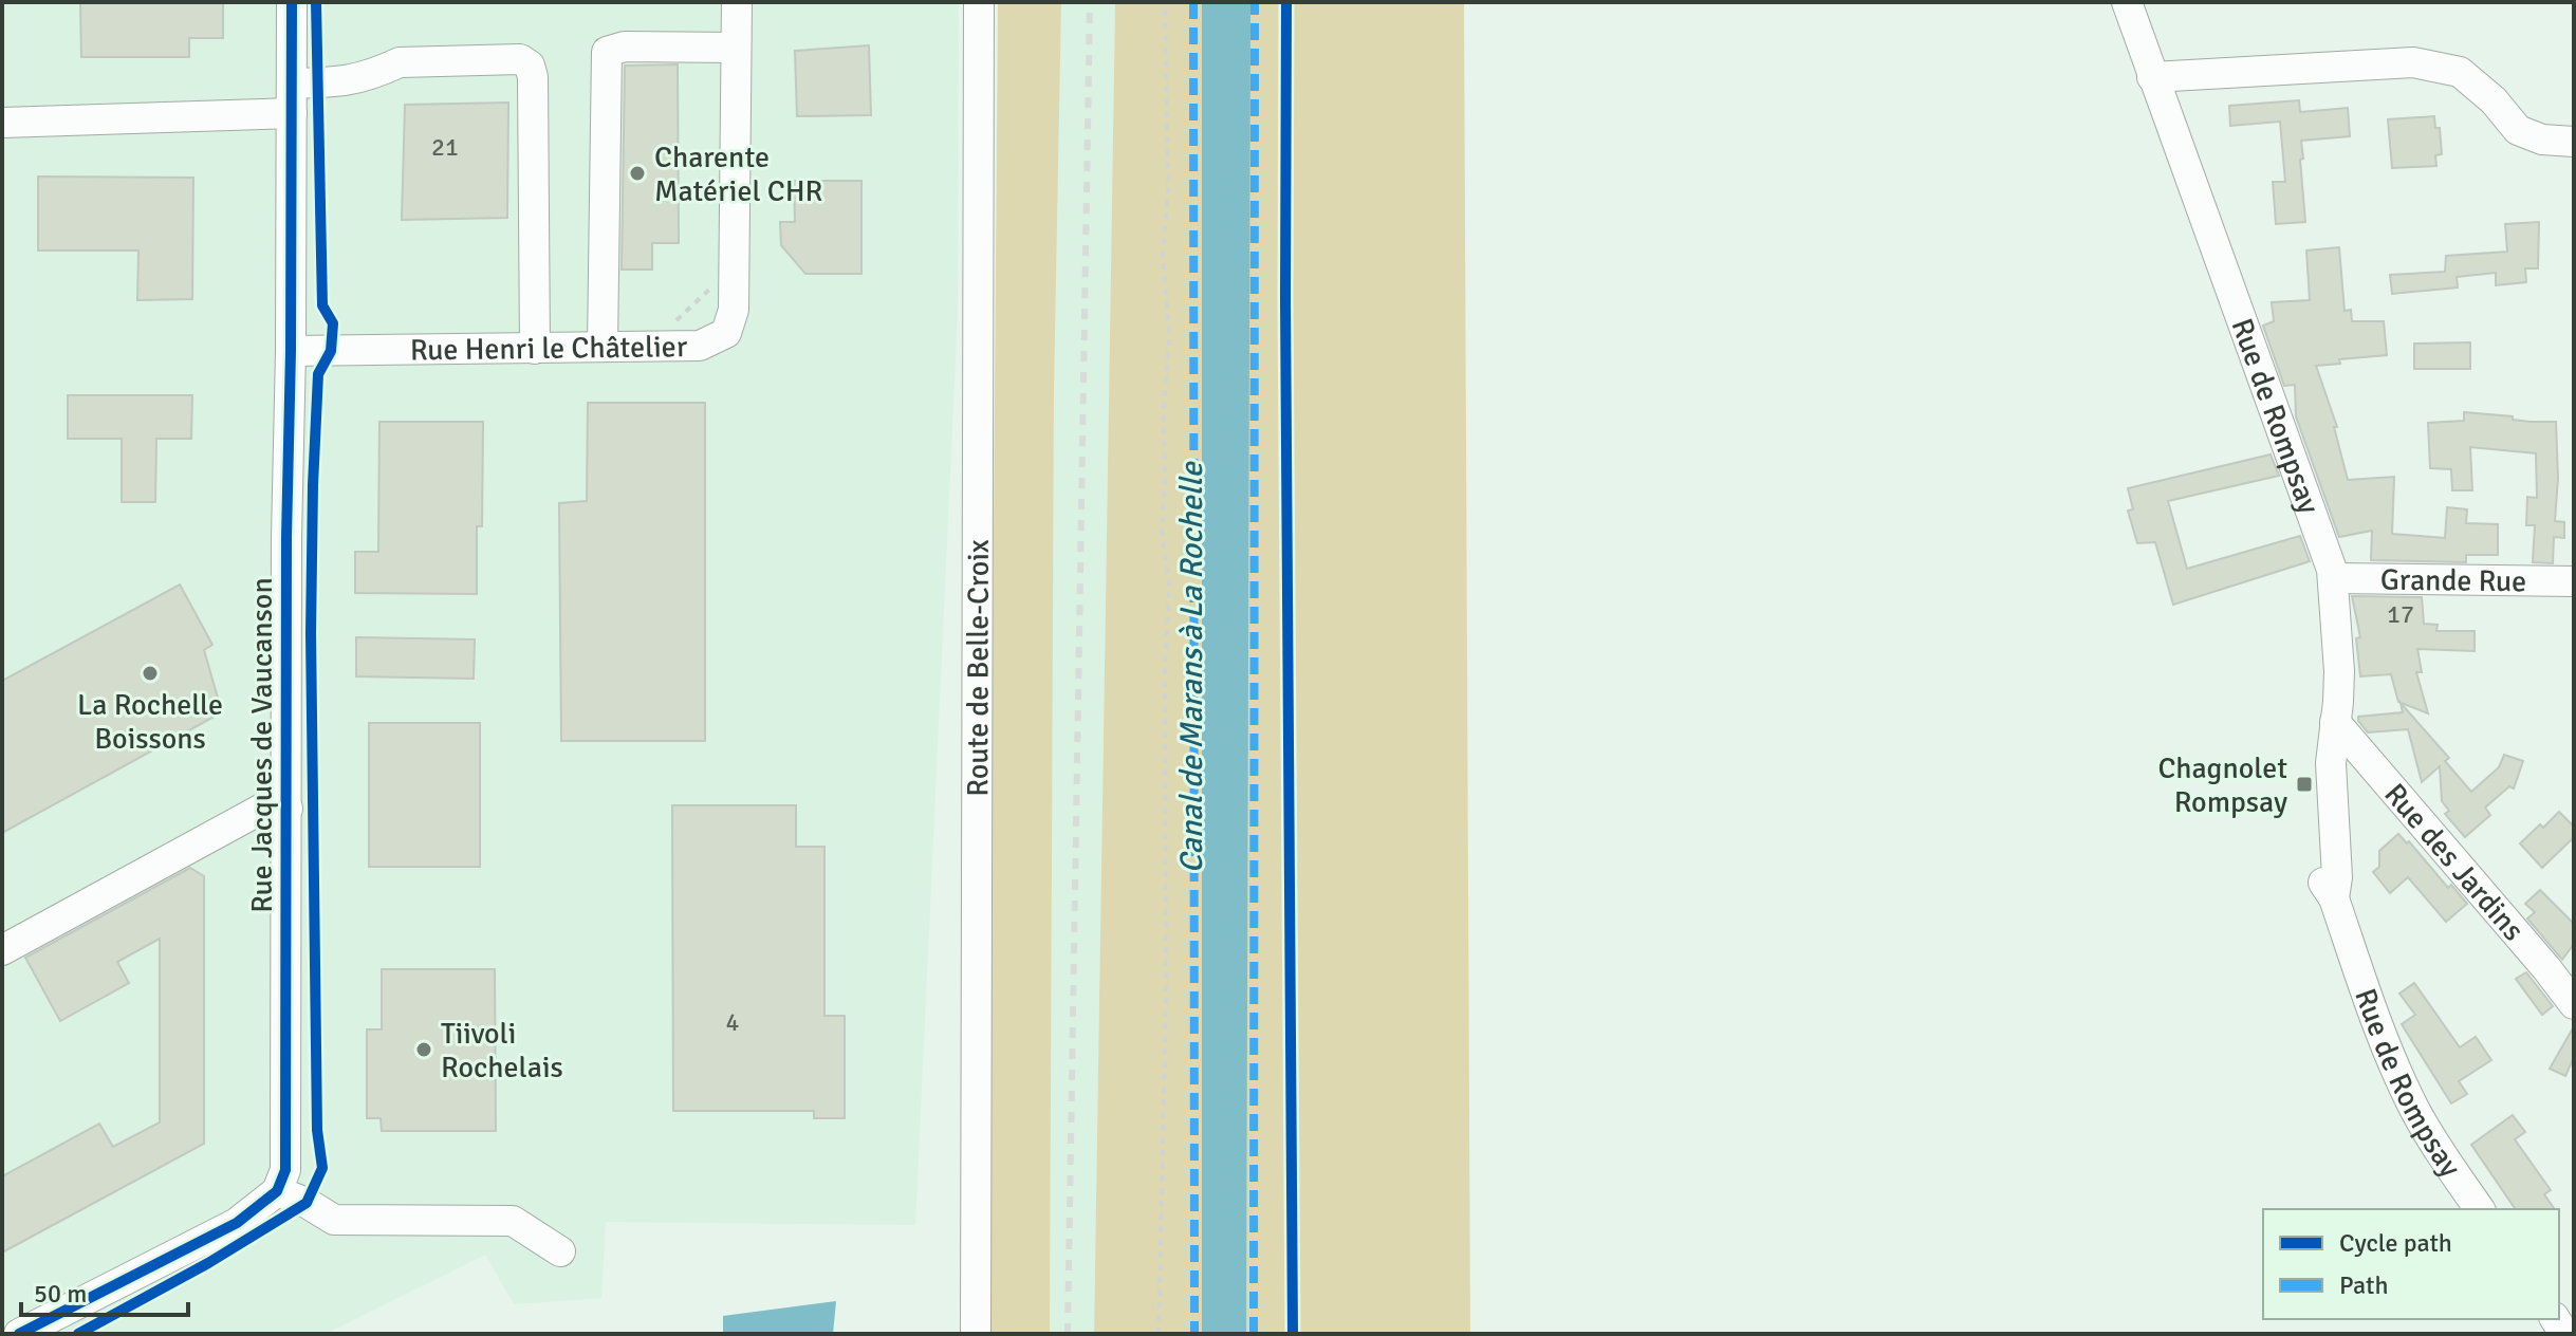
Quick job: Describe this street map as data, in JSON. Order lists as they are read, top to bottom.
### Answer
{
  "streets": {
    "street": [
      "Rue Henri le Châtelier",
      "Rue de Rompsay",
      "Grande Rue",
      "Route de Belle-Croix",
      "Rue Jacques de Vaucanson",
      "Rue des Jardins"
    ]
  },
  "crossings": [
    ["Rue Henri le Châtelier", "Rue Jacques de Vaucanson"],
    ["Rue de Rompsay", "Grande Rue"],
    ["Rue de Rompsay", "Rue des Jardins"]
  ],
  "water": ["Canal de Marans à La Rochelle"],
  "places": {
    "other": ["Charente Matériel CHR", "La Rochelle Boissons", "Tiivoli Rochelais"],
    "transit": ["Chagnolet Rompsay"]
  },
  "house_numbers": ["21", "17", "4"],
  "legend": ["Cycle path", "Path"],
  "scale_bar": "50 m"
}
